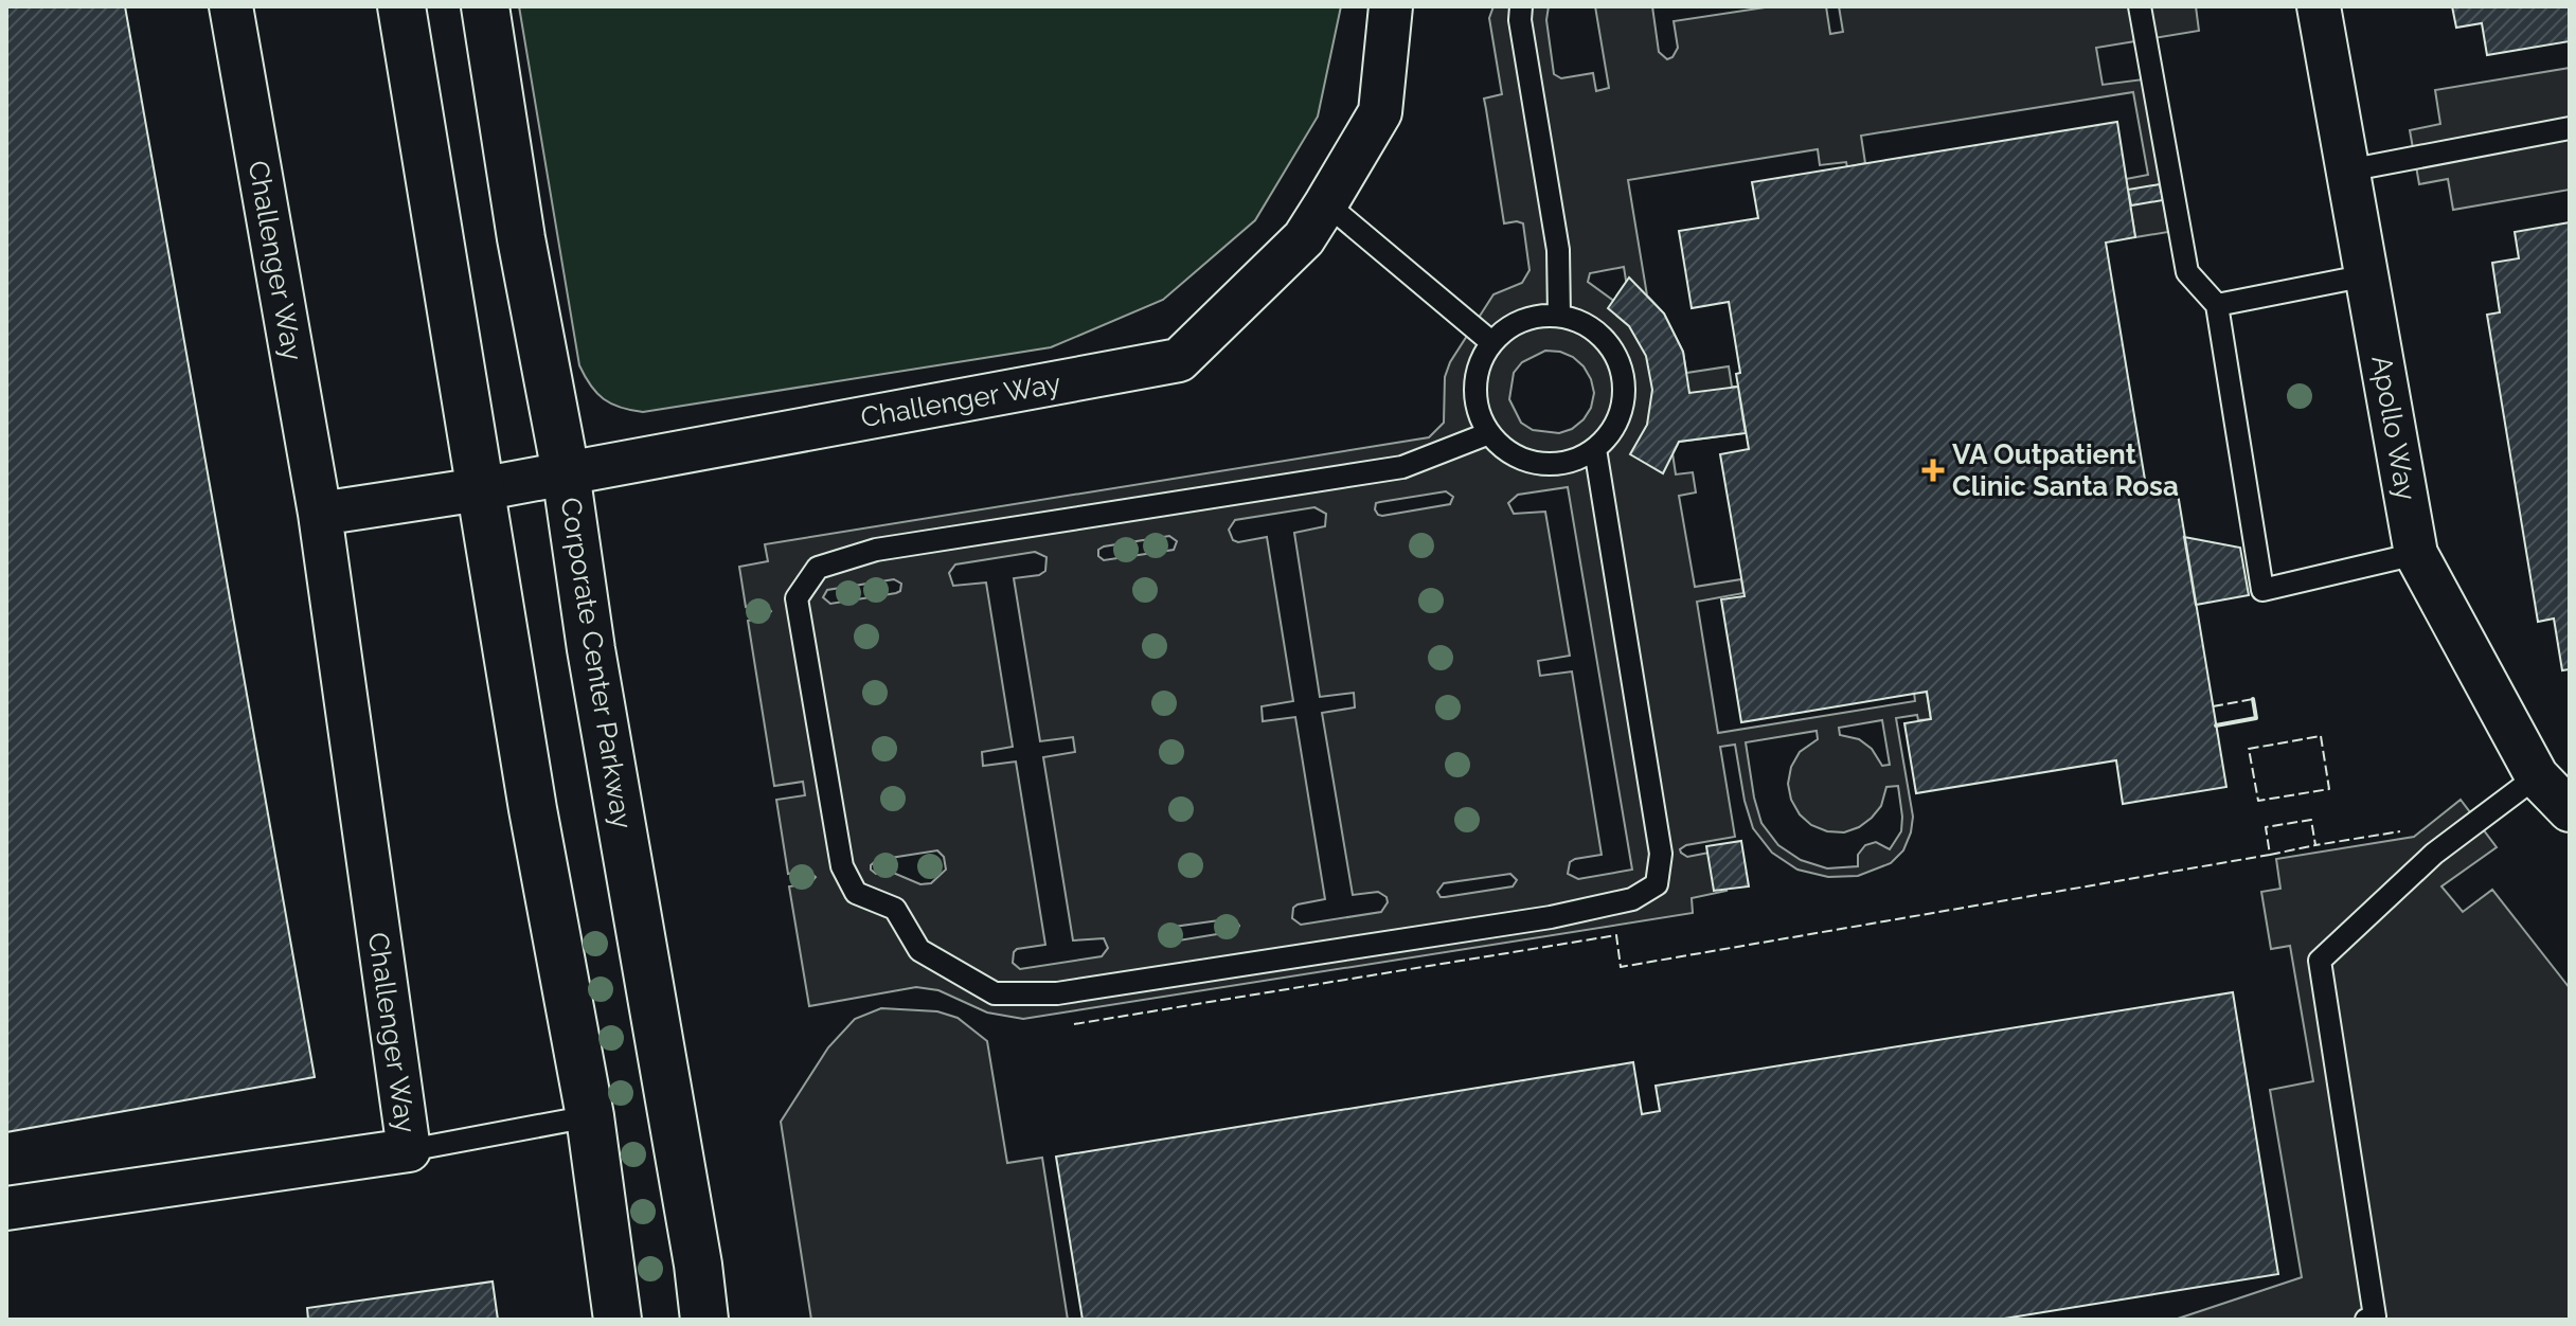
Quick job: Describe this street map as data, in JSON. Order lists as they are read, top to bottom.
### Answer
{
  "streets": {
    "street": ["Challenger Way", "Apollo Way", "Corporate Center Parkway"]
  },
  "crossings": [
    ["Challenger Way", "Corporate Center Parkway"]
  ],
  "places": {
    "health": ["VA Outpatient Clinic Santa Rosa"]
  }
}
